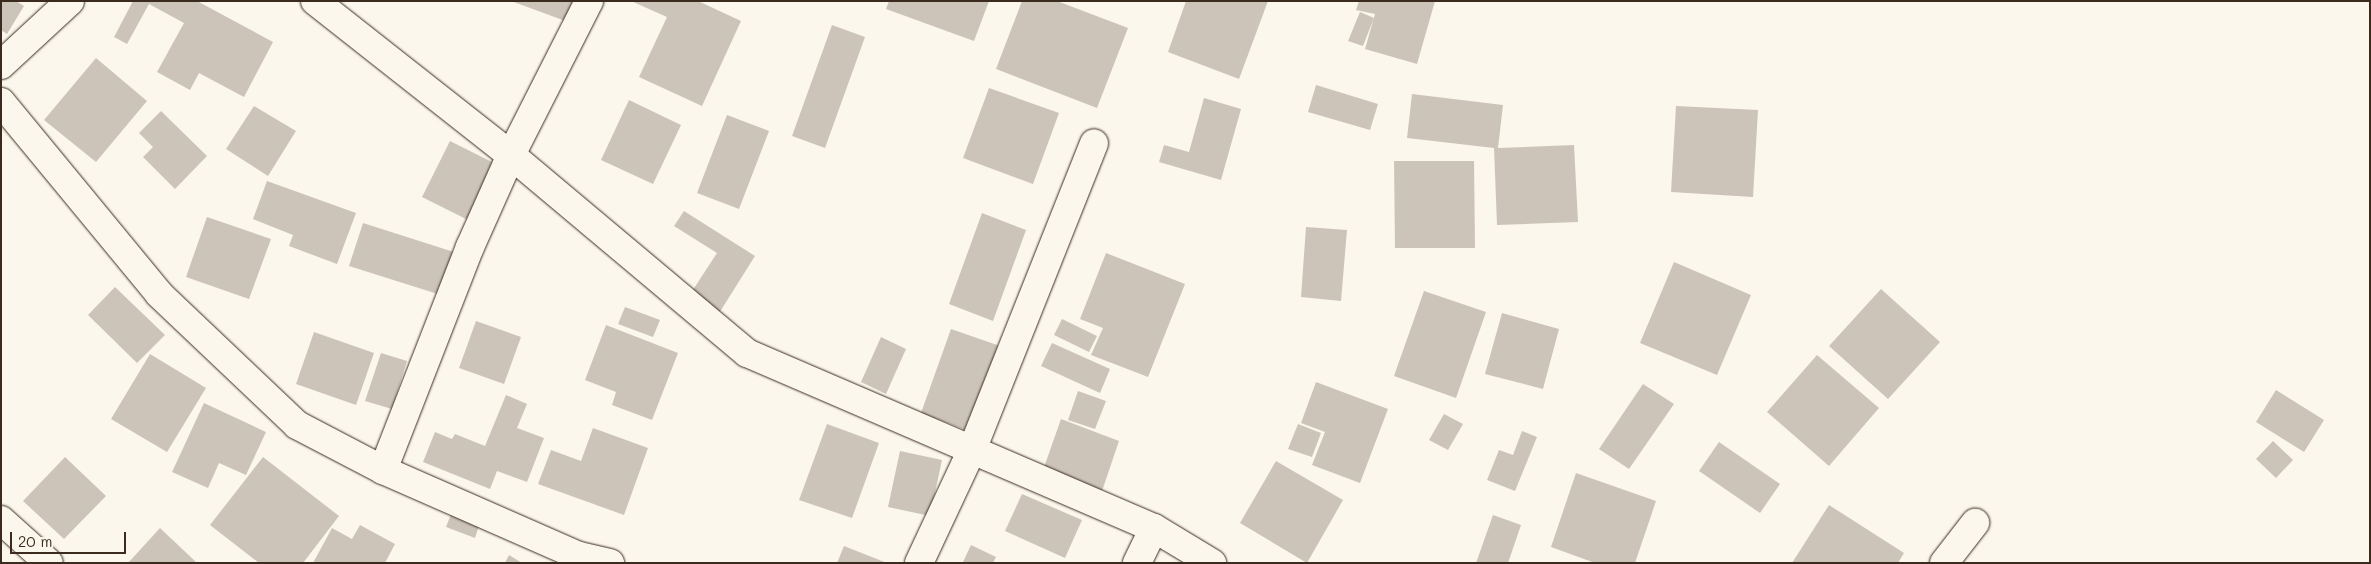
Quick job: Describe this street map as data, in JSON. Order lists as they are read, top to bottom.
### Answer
{
  "scale_bar": "20 m"
}
